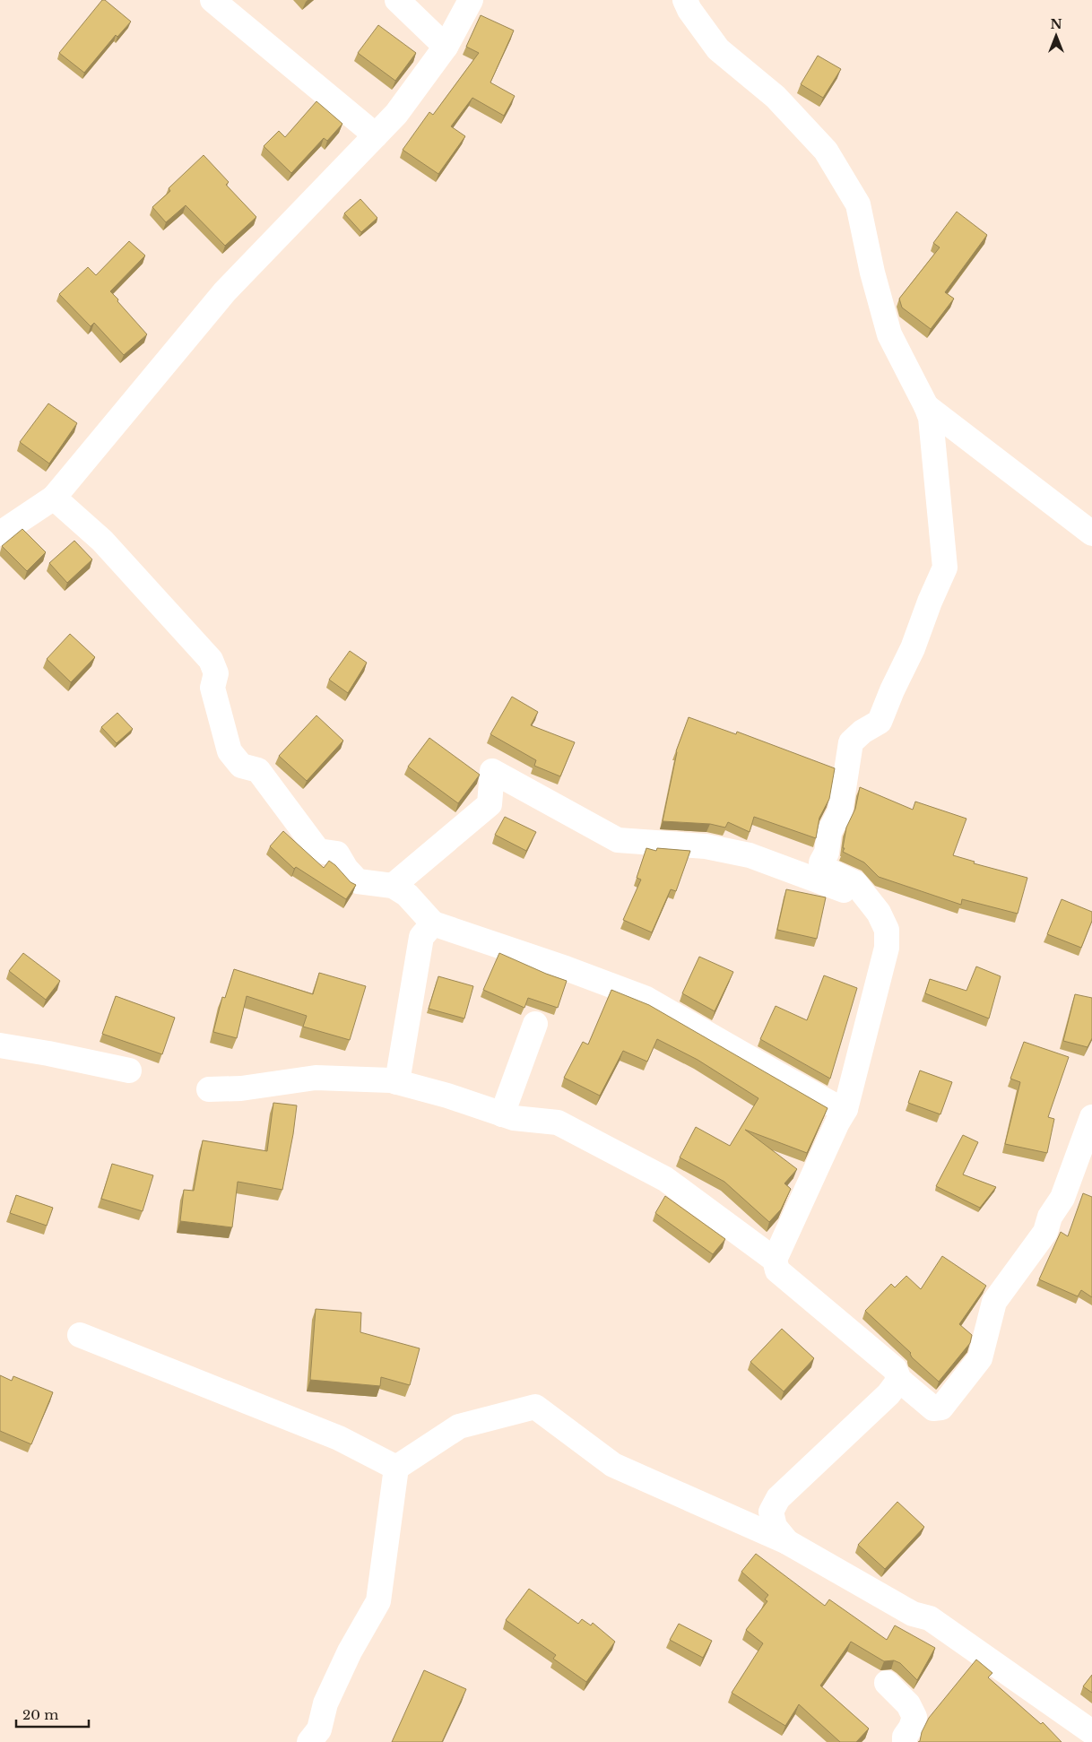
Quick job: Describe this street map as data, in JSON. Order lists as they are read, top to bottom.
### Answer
{
  "scale_bar": "20 m",
  "north": "top"
}
